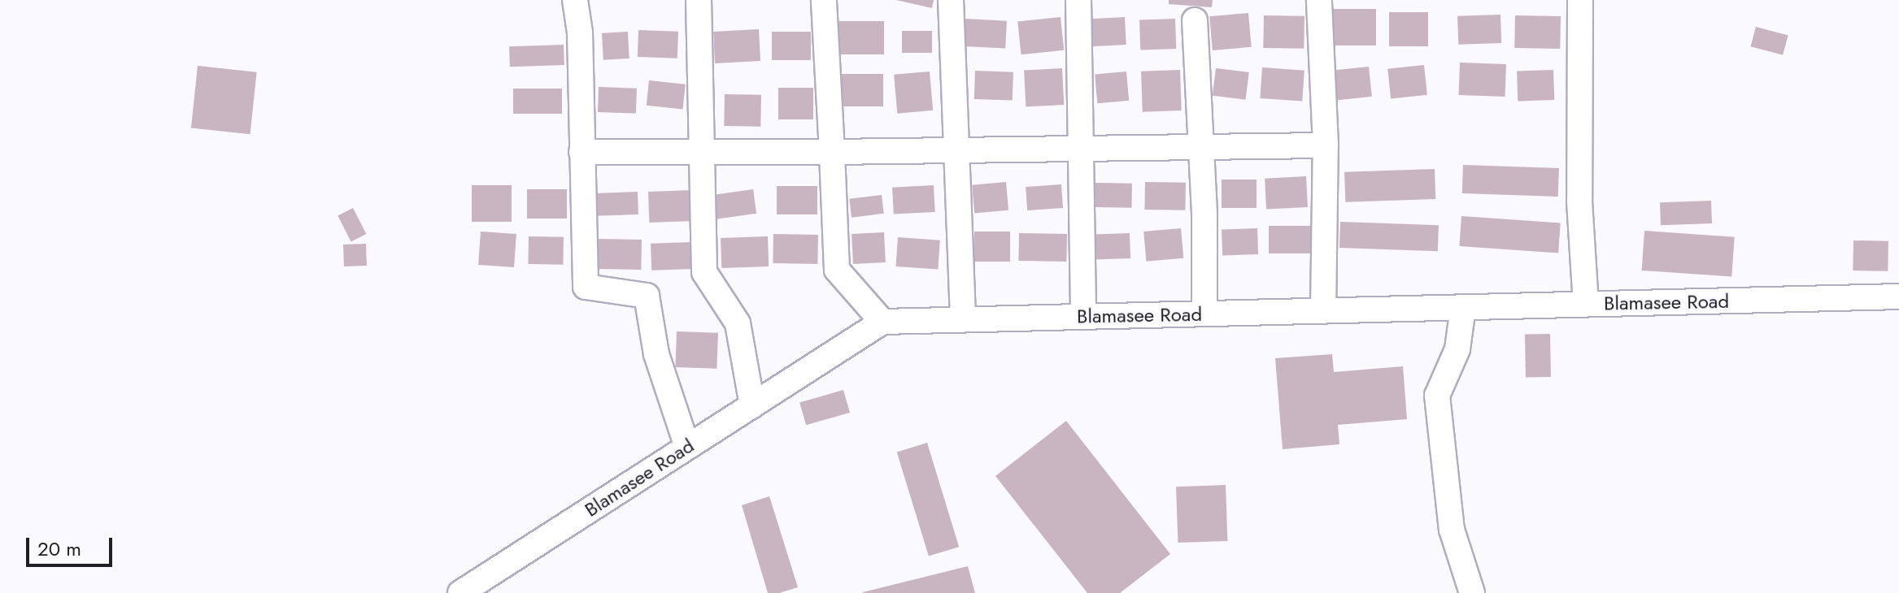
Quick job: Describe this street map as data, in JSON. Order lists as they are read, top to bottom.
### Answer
{
  "streets": {
    "street": ["Blamasee Road"]
  },
  "scale_bar": "20 m"
}
